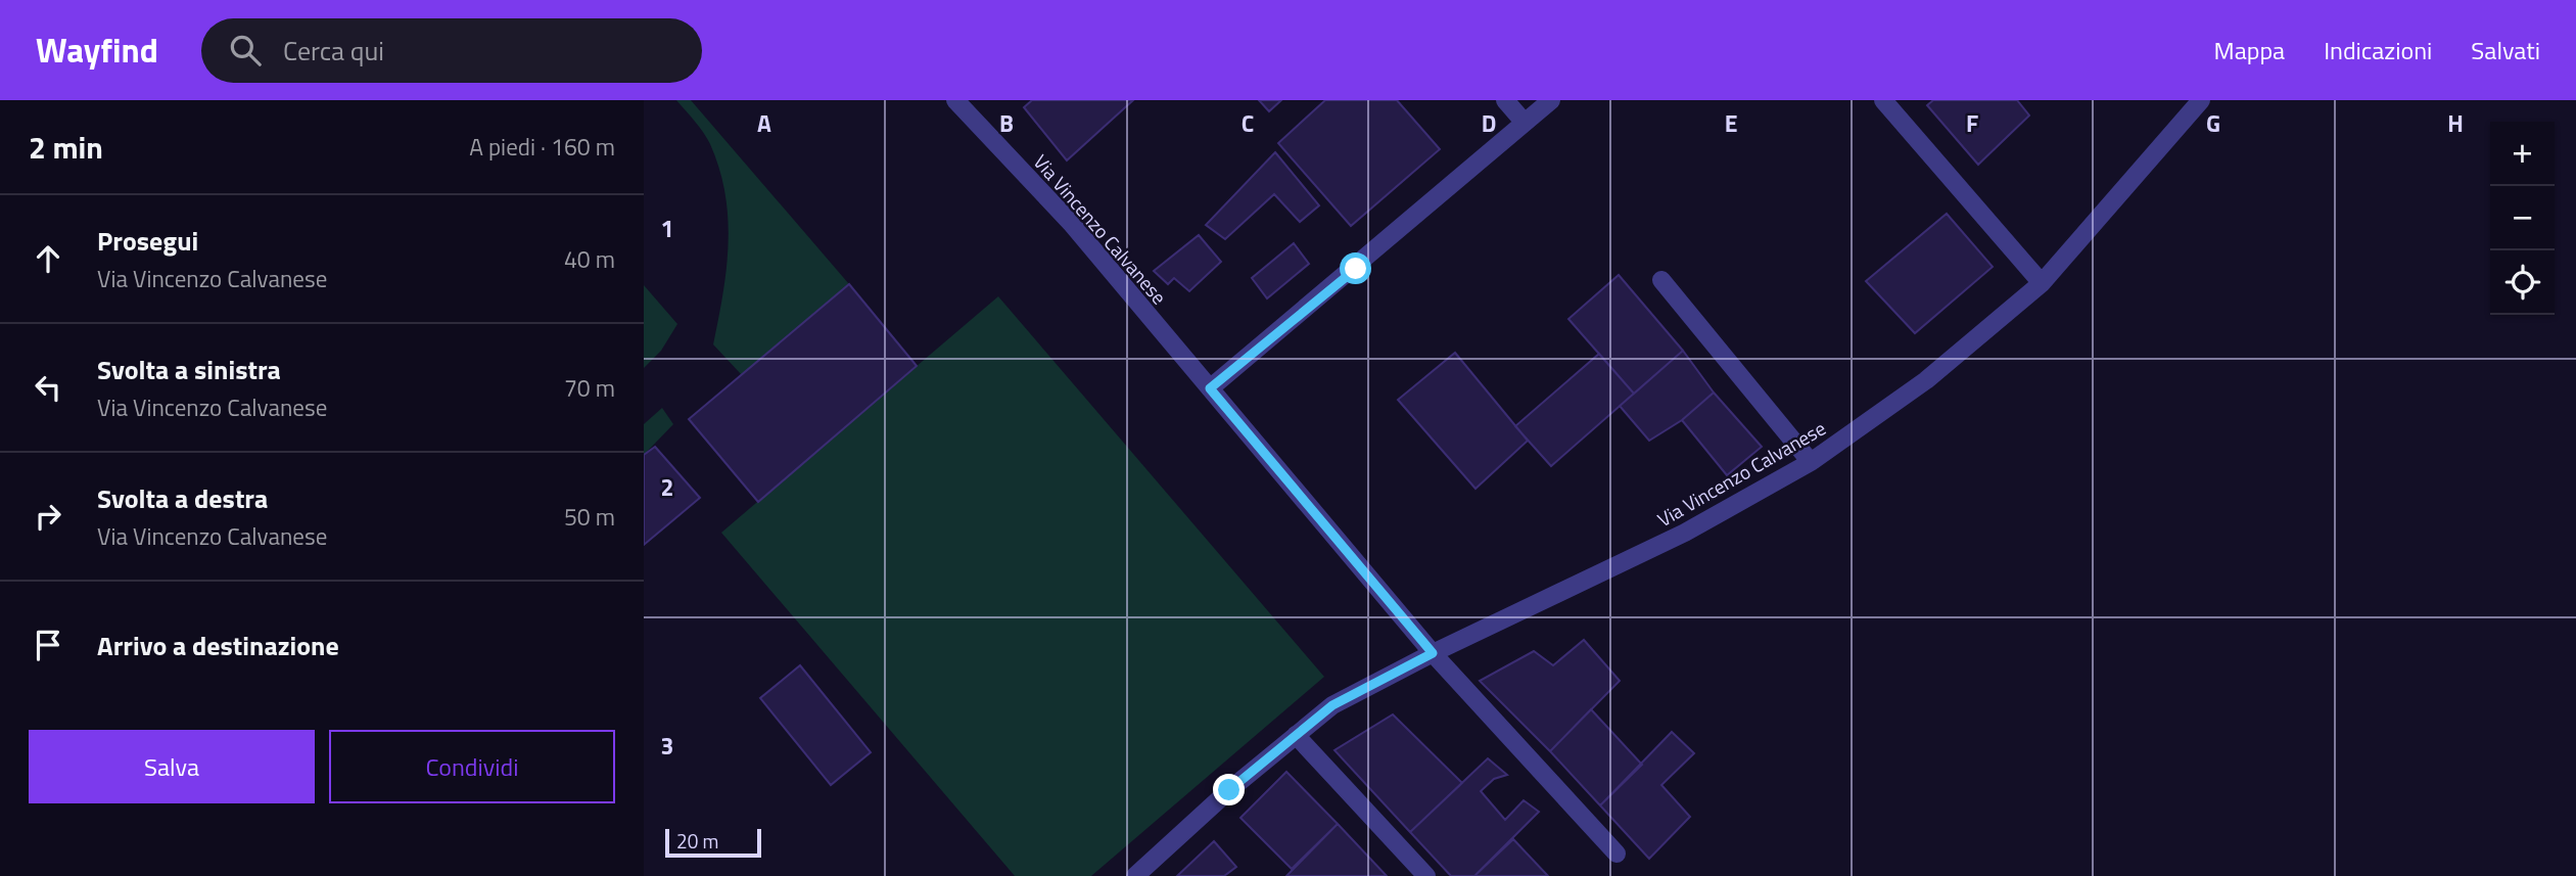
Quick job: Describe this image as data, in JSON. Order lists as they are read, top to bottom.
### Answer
{
  "streets": {
    "street": ["Via Vincenzo Calvanese"]
  },
  "scale_bar": "20 m",
  "page": {
    "header": "Wayfind",
    "search": "Cerca qui",
    "nav": ["Mappa", "Indicazioni", "Salvati"],
    "heading": ["2 min", "A piedi · 160 m"],
    "map_buttons": ["+", "−"],
    "list": [
      ["Prosegui", "Via Vincenzo Calvanese", "40 m"],
      ["Svolta a sinistra", "Via Vincenzo Calvanese", "70 m"],
      ["Svolta a destra", "Via Vincenzo Calvanese", "50 m"],
      "Arrivo a destinazione"
    ],
    "buttons": ["Salva", "Condividi"],
    "scale": "20 m"
  },
  "grid": {
    "columns": [
      "A",
      "B",
      "C",
      "D",
      "E",
      "F",
      "G",
      "H"
    ],
    "rows": ["1", "2", "3"]
  }
}
